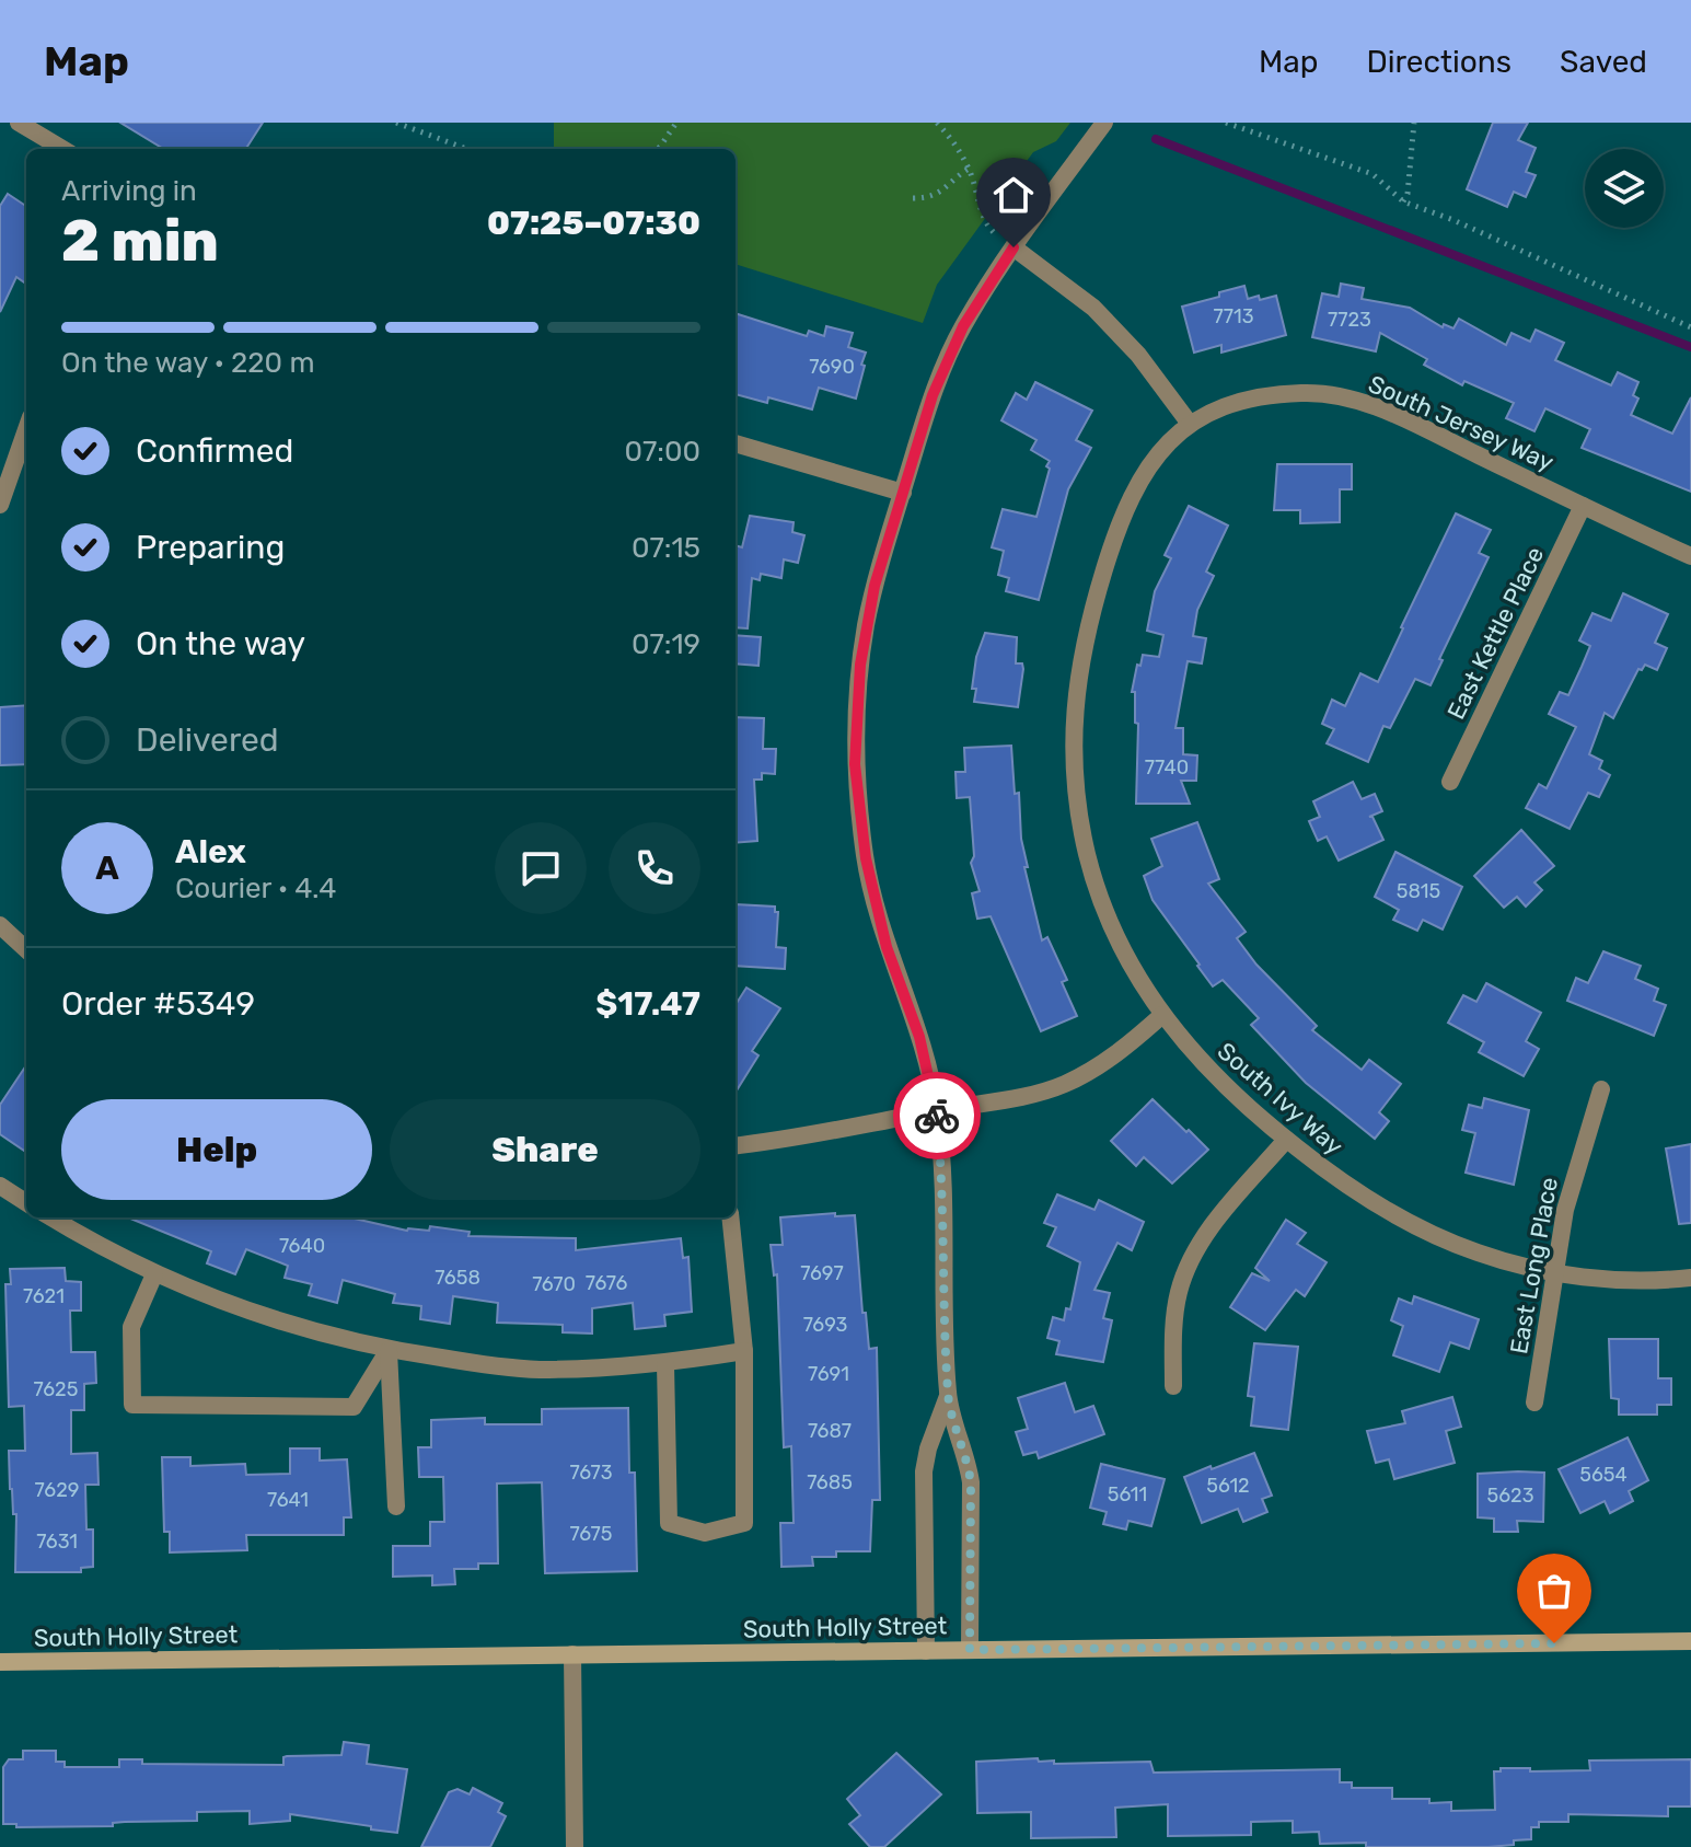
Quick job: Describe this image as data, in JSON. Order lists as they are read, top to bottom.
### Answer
{
  "streets": {
    "main road": ["South Holly Street"],
    "street": [
      "South Jersey Way",
      "East Kettle Place",
      "South Ivy Way",
      "East Long Place"
    ]
  },
  "crossings": [
    ["South Jersey Way", "East Kettle Place"],
    ["South Jersey Way", "South Ivy Way"],
    ["South Ivy Way", "East Long Place"]
  ],
  "house_numbers": [
    "7713",
    "7723",
    "7690",
    "7740",
    "5815",
    "7640",
    "7697",
    "7658",
    "7676",
    "7670",
    "7621",
    "7693",
    "7691",
    "7625",
    "7687",
    "7673",
    "5654",
    "7685",
    "5612",
    "7629",
    "5611",
    "5623",
    "7641",
    "7675",
    "7631"
  ],
  "page": {
    "header": "Map",
    "nav": ["Map", "Directions", "Saved"],
    "heading": ["2 min", "Arriving in", "07:25–07:30"],
    "panel": [
      "Alex",
      "Courier · 4.4",
      "Order #5349",
      "$17.47"
    ],
    "bar": "On the way · 220 m",
    "list": [
      ["Confirmed", "07:00"],
      ["Preparing", "07:15"],
      ["On the way", "07:19"],
      "Delivered"
    ],
    "round": "A",
    "buttons": ["Help", "Share"]
  }
}
